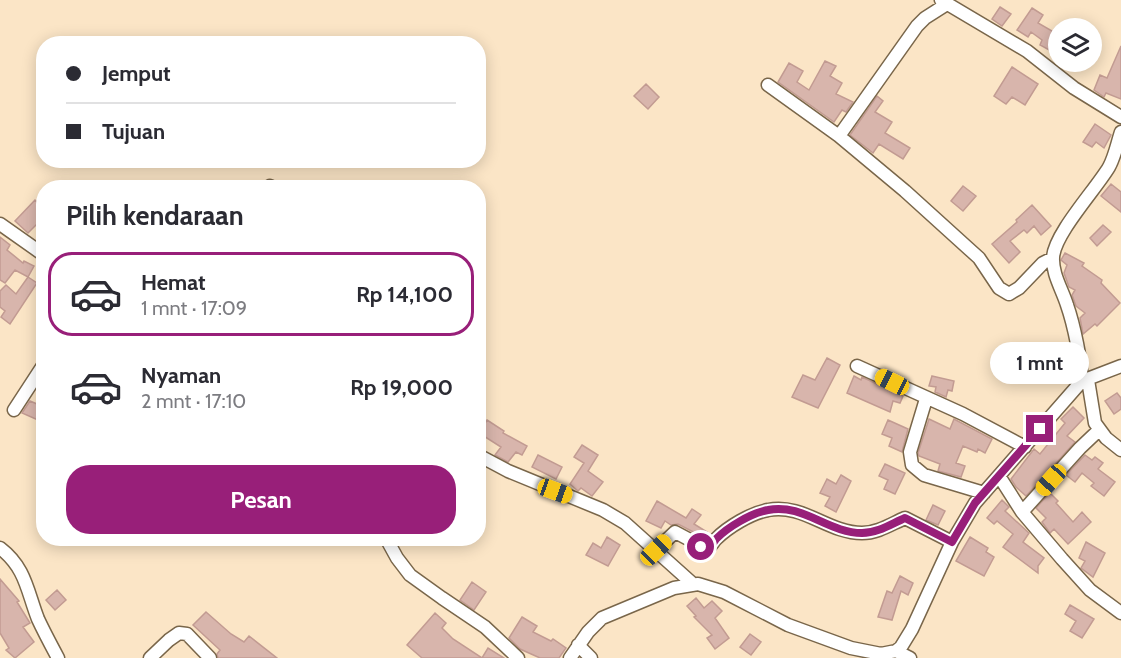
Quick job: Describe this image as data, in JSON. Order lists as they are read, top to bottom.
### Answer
{
  "page": {
    "banner": ["Jemput", "Tujuan"],
    "heading": "Pilih kendaraan",
    "list": [
      {
        "name": "Hemat",
        "note": "1 mnt · 17:09",
        "value": "Rp 14,100"
      },
      {
        "name": "Nyaman",
        "note": "2 mnt · 17:10",
        "value": "Rp 19,000"
      }
    ],
    "bubble": "1 mnt",
    "buttons": "Pesan"
  }
}
